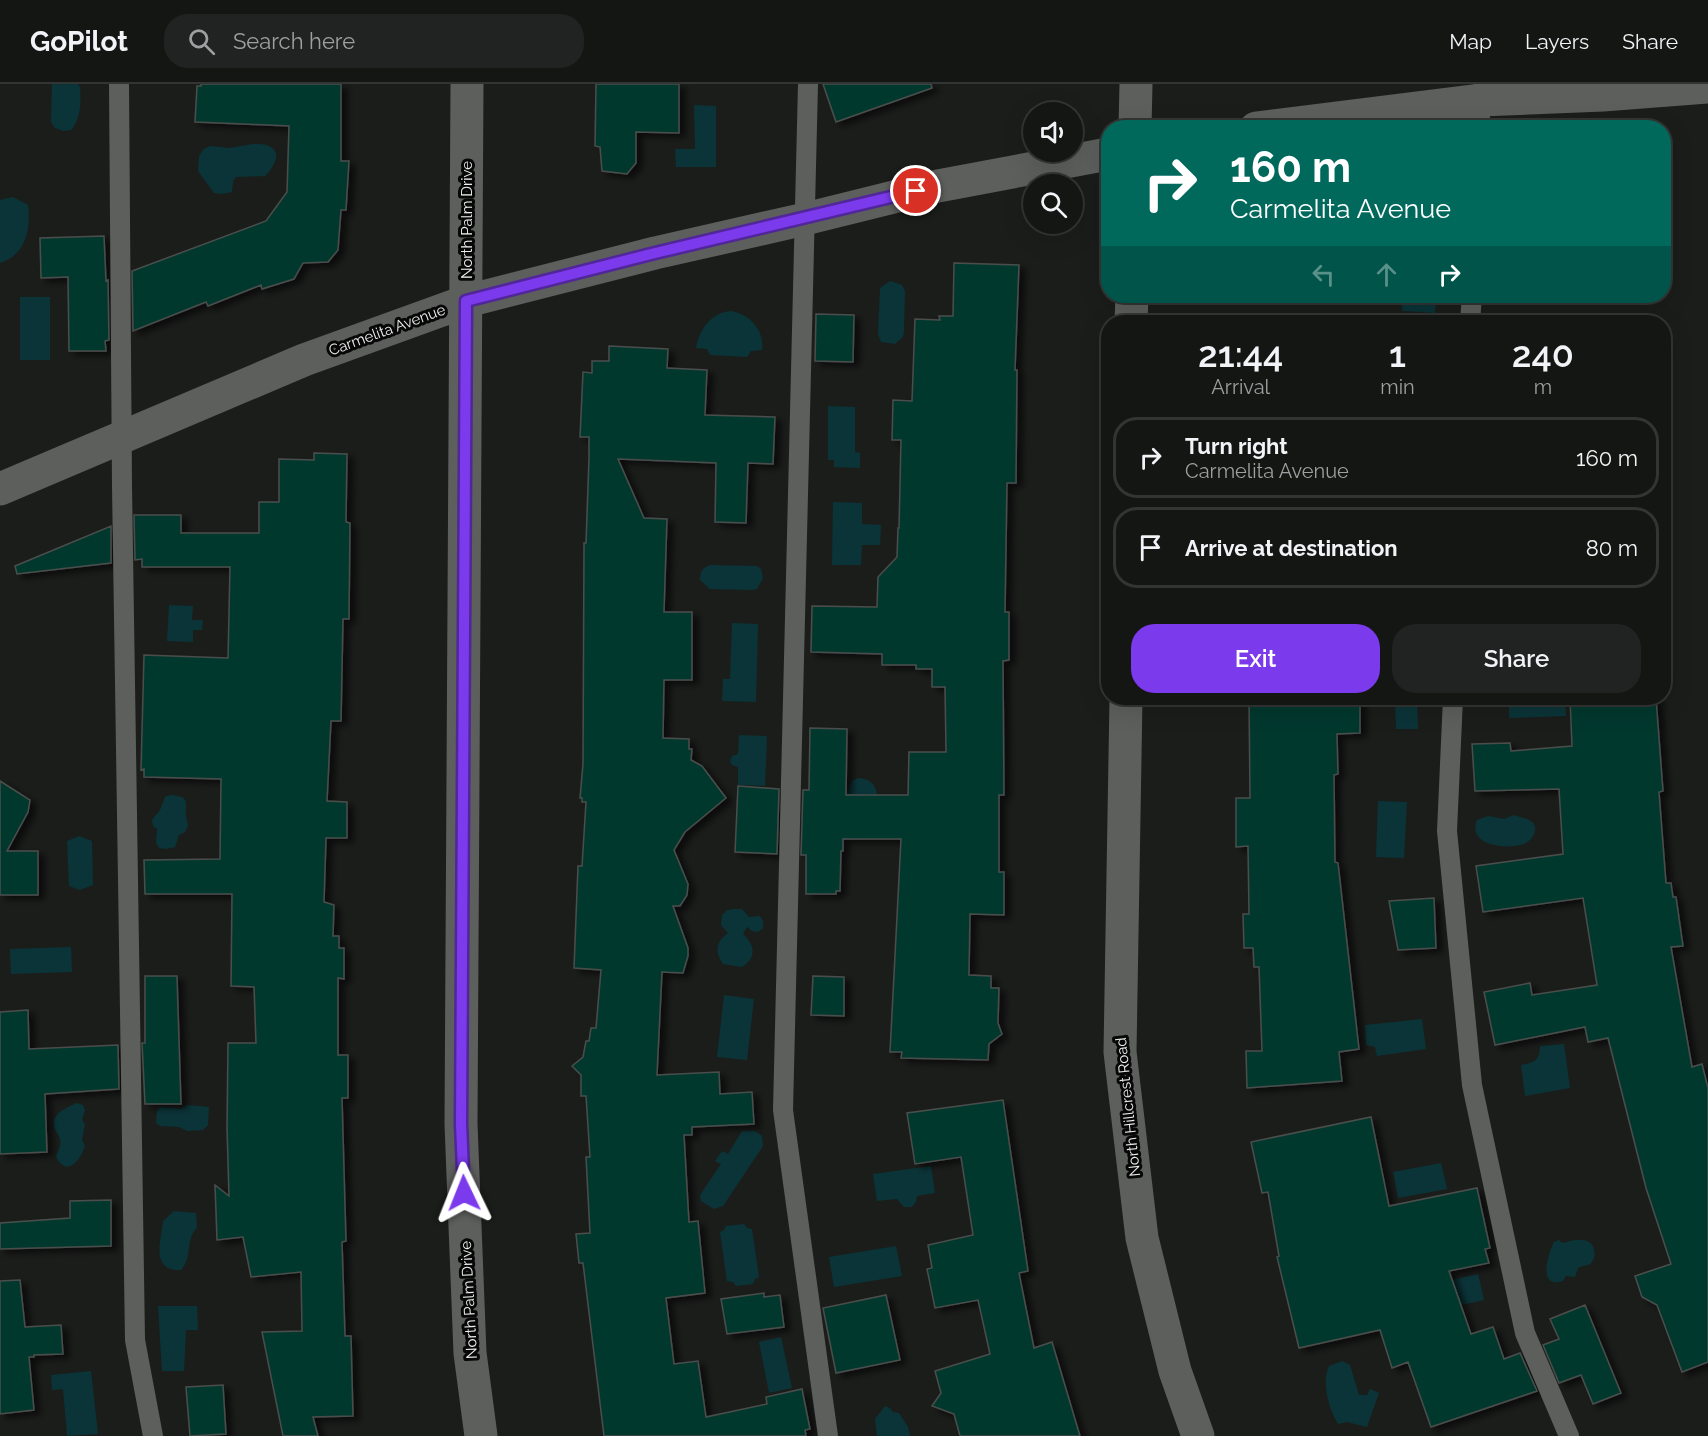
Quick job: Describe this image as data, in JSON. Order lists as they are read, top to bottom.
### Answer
{
  "streets": {
    "street": ["North Palm Drive", "Carmelita Avenue", "North Hillcrest Road"]
  },
  "crossings": [
    ["North Palm Drive", "Carmelita Avenue"]
  ],
  "page": {
    "header": "GoPilot",
    "search": "Search here",
    "nav": ["Map", "Layers", "Share"],
    "turn": ["160 m", "Carmelita Avenue"],
    "eta": [
      "21:44",
      "Arrival",
      "1",
      "min",
      "240",
      "m"
    ],
    "list": [
      {
        "name": "Turn right",
        "note": "Carmelita Avenue",
        "value": "160 m"
      },
      {
        "name": "Arrive at destination",
        "value": "80 m"
      }
    ],
    "buttons": ["Exit", "Share"]
  }
}
